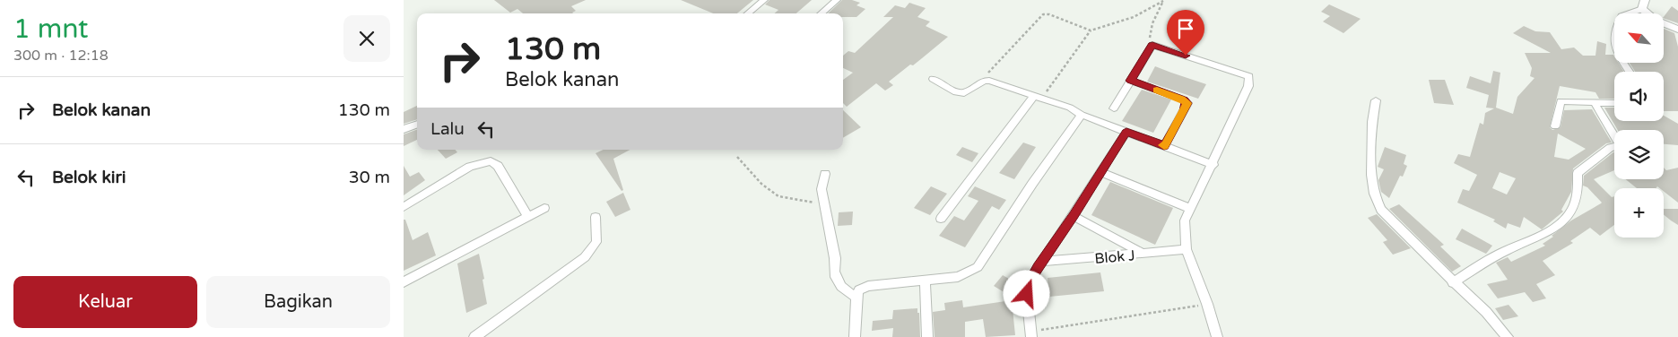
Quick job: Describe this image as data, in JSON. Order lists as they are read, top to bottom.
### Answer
{
  "streets": {
    "street": ["Blok J"]
  },
  "north": "top left",
  "page": {
    "heading": ["1 mnt", "300 m · 12:18"],
    "map_buttons": "+",
    "turn": ["130 m", "Belok kanan"],
    "list": [
      {
        "name": "Belok kanan",
        "value": "130 m"
      },
      {
        "name": "Belok kiri",
        "value": "30 m"
      }
    ],
    "then": "Lalu",
    "buttons": ["Keluar", "Bagikan"]
  }
}
